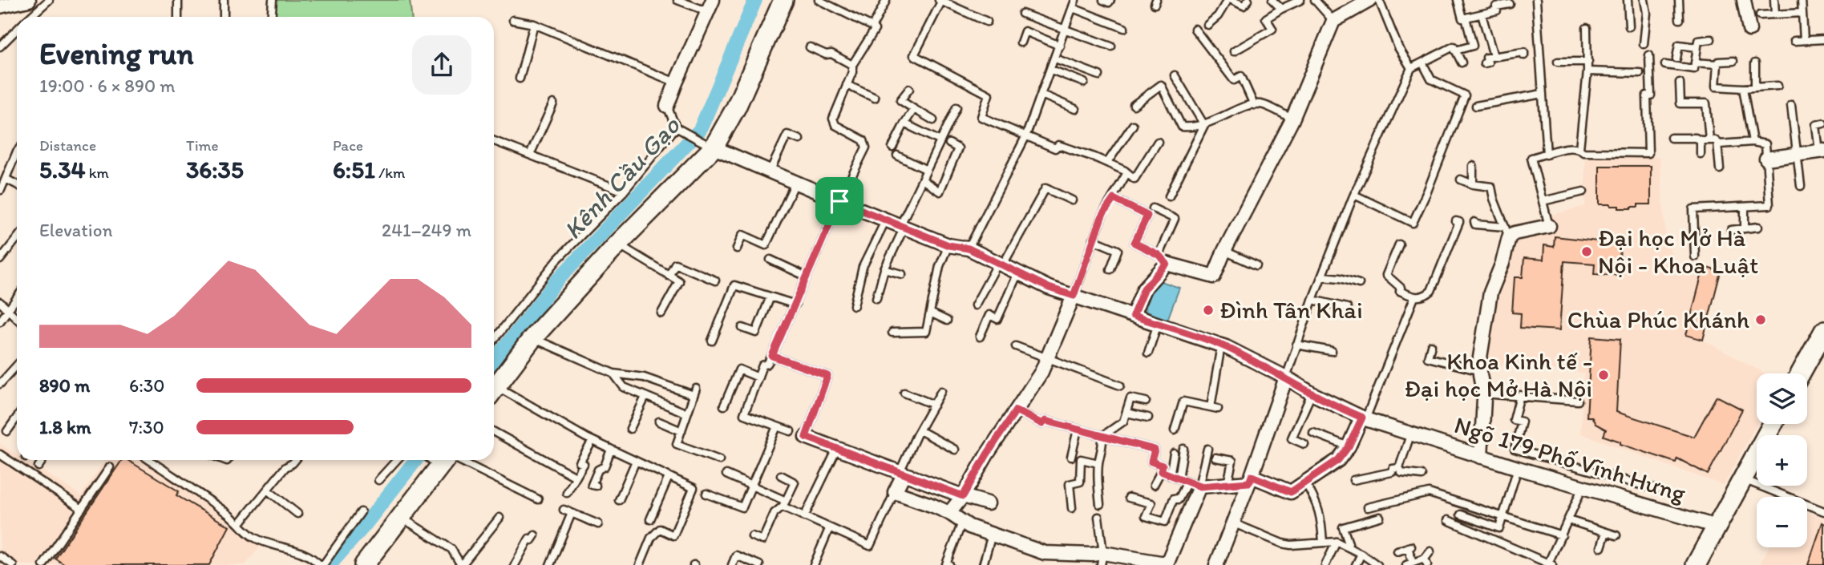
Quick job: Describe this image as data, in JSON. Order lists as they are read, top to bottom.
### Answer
{
  "streets": {
    "street": ["Ngõ 179 Phố Vĩnh Hưng"]
  },
  "water": ["Kênh Cầu Gạo"],
  "places": [
    "Đại học Mở Hà Nội - Khoa Luật",
    "Đình Tân Khai",
    "Chùa Phúc Khánh",
    "Khoa Kinh tế - Đại học Mở Hà Nội"
  ],
  "page": {
    "heading": ["Evening run", "19:00 · 6 × 890 m"],
    "stats": [
      ["Distance", "5.34 km"],
      ["Time", "36:35"],
      ["Pace", "6:51 /km"]
    ],
    "chart": ["Elevation", "241–249 m"],
    "list": [
      {
        "name": "890 m",
        "note": "6:30"
      },
      {
        "name": "1.8 km",
        "note": "7:30"
      }
    ],
    "map_buttons": ["+", "−"]
  }
}
